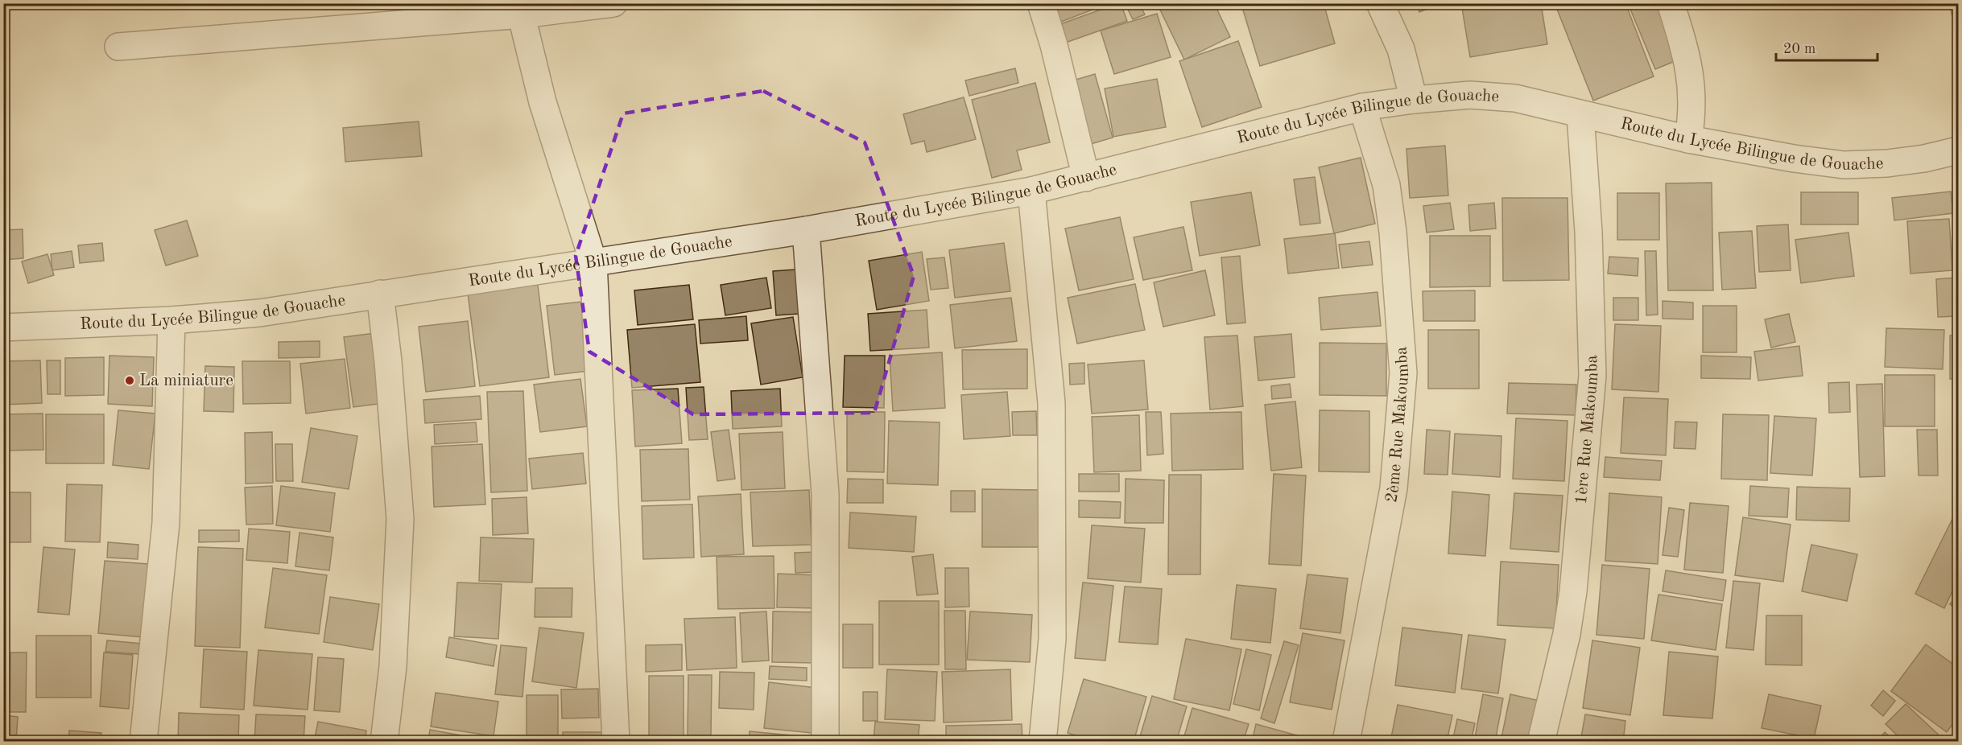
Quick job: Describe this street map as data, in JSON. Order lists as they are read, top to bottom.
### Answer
{
  "streets": {
    "street": ["Route du Lycée Bilingue de Gouache", "2ème Rue Makoumba", "1ère Rue Makoumba"]
  },
  "crossings": [
    ["Route du Lycée Bilingue de Gouache", "2ème Rue Makoumba"],
    ["Route du Lycée Bilingue de Gouache", "1ère Rue Makoumba"]
  ],
  "places": ["La miniature"],
  "scale_bar": "20 m"
}
